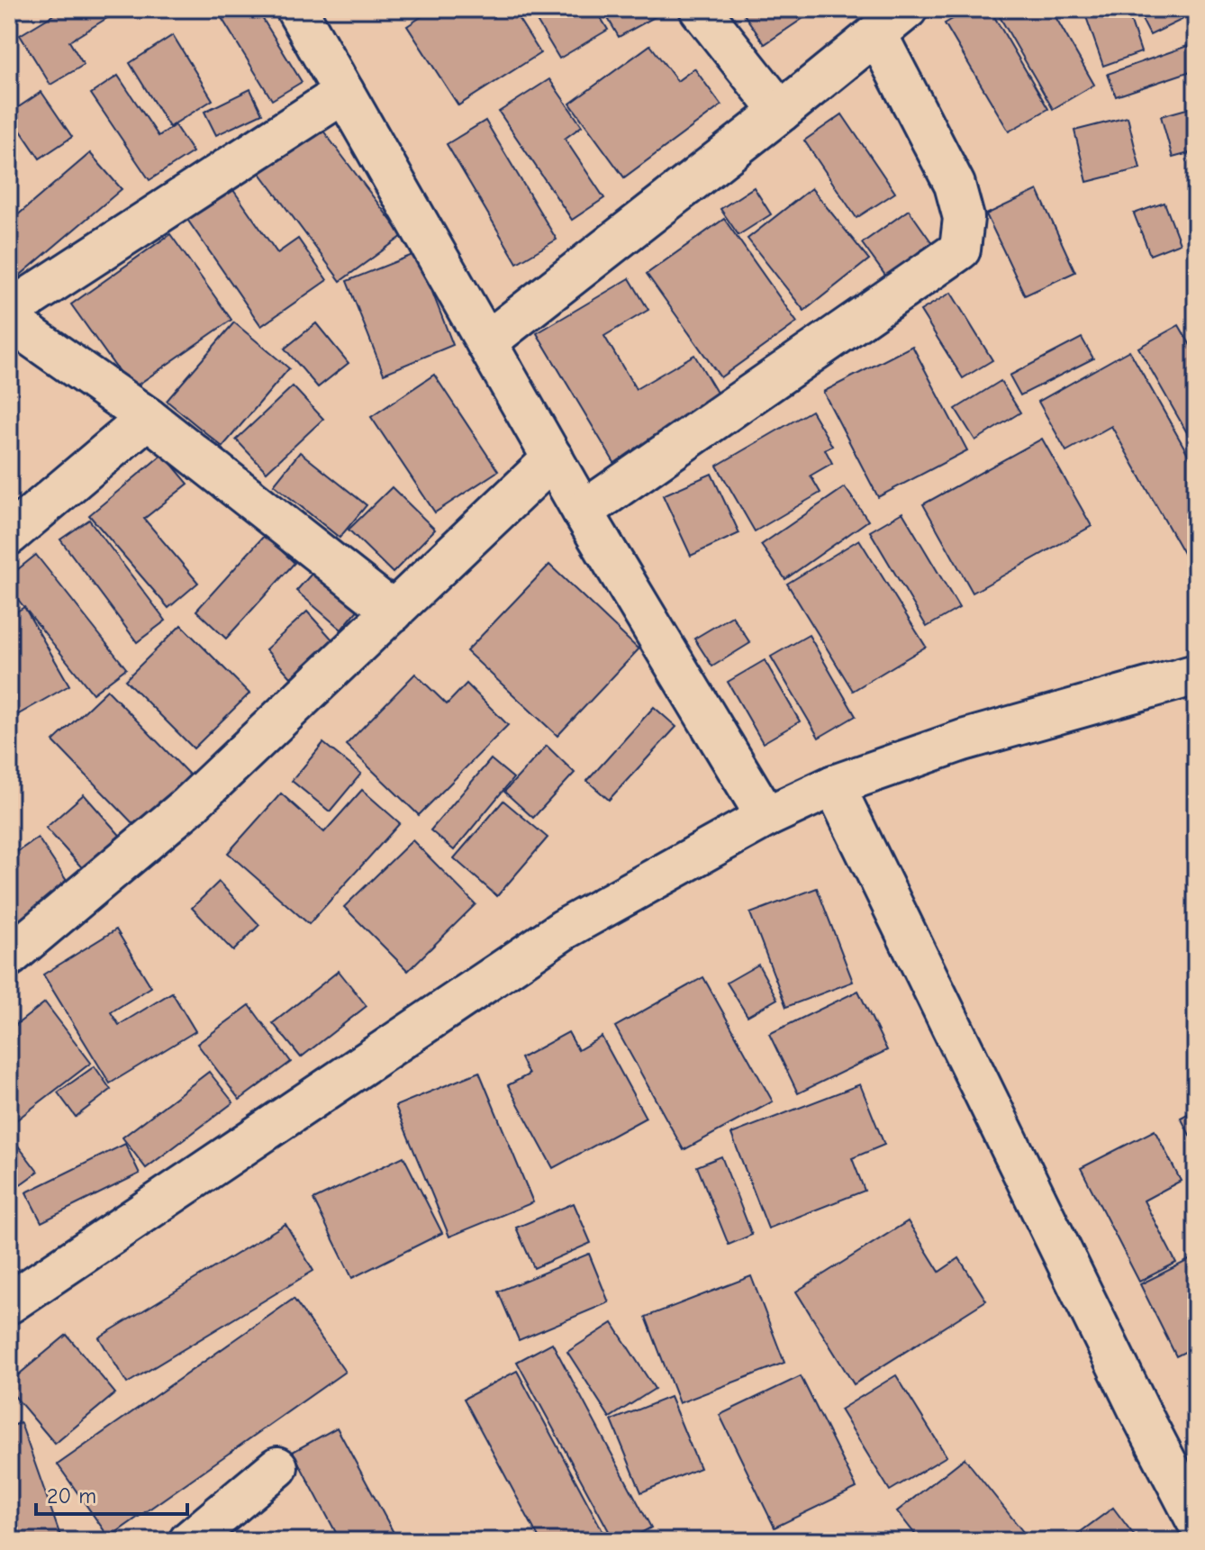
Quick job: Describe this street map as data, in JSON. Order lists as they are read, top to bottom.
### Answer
{
  "scale_bar": "20 m"
}
